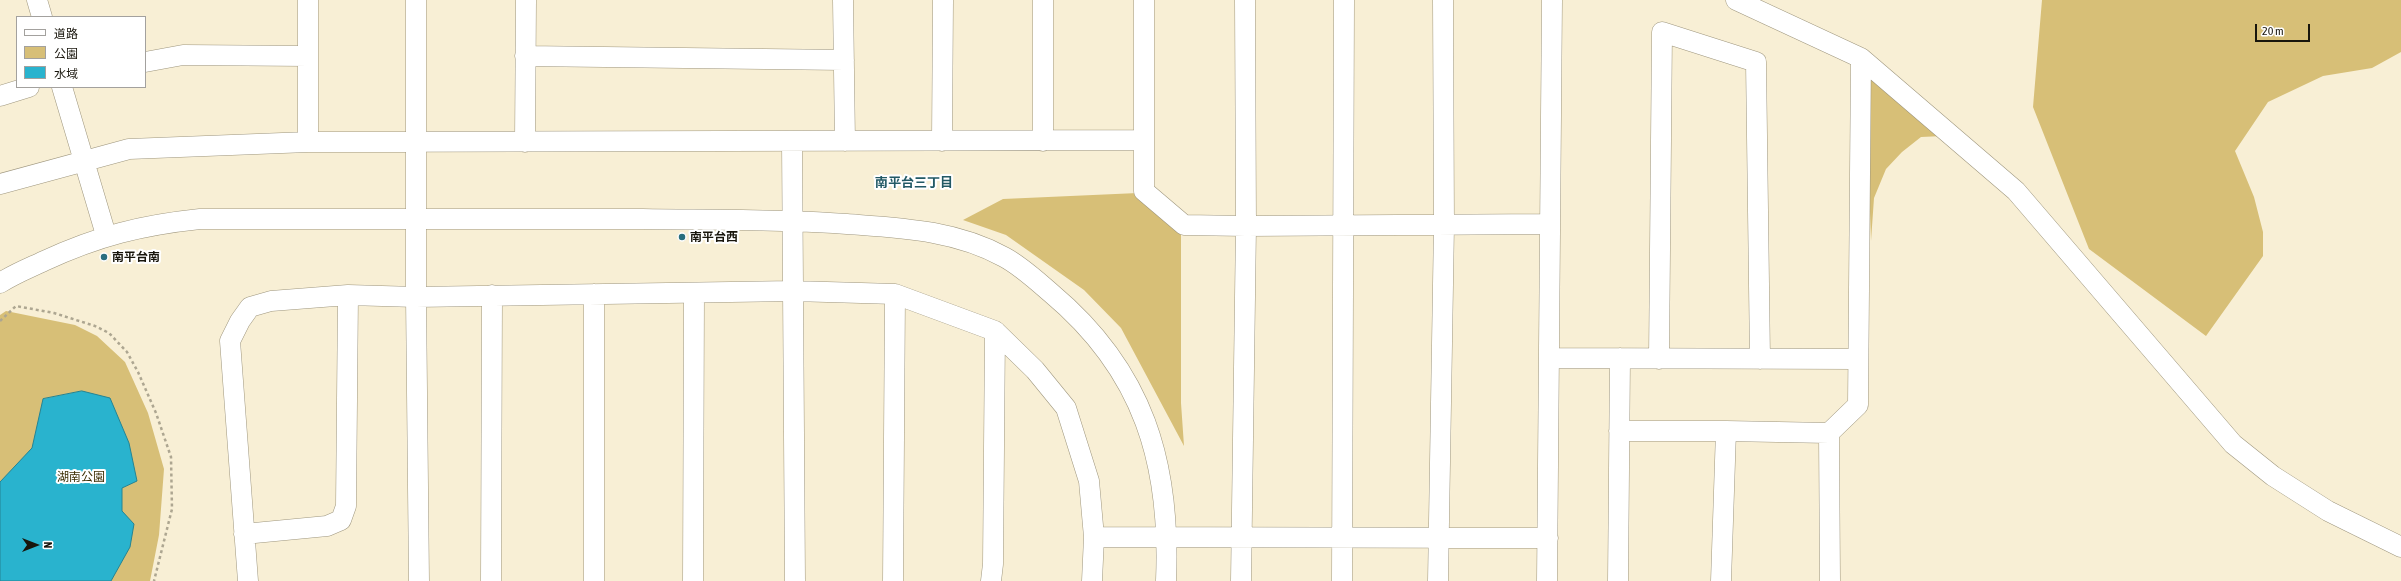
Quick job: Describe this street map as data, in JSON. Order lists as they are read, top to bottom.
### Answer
{
  "districts": ["南平台三丁目"],
  "parks": ["湖南公園"],
  "places": ["南平台西", "南平台南"],
  "legend": ["道路", "公園", "水域"],
  "scale_bar": "20 m",
  "north": "right"
}
